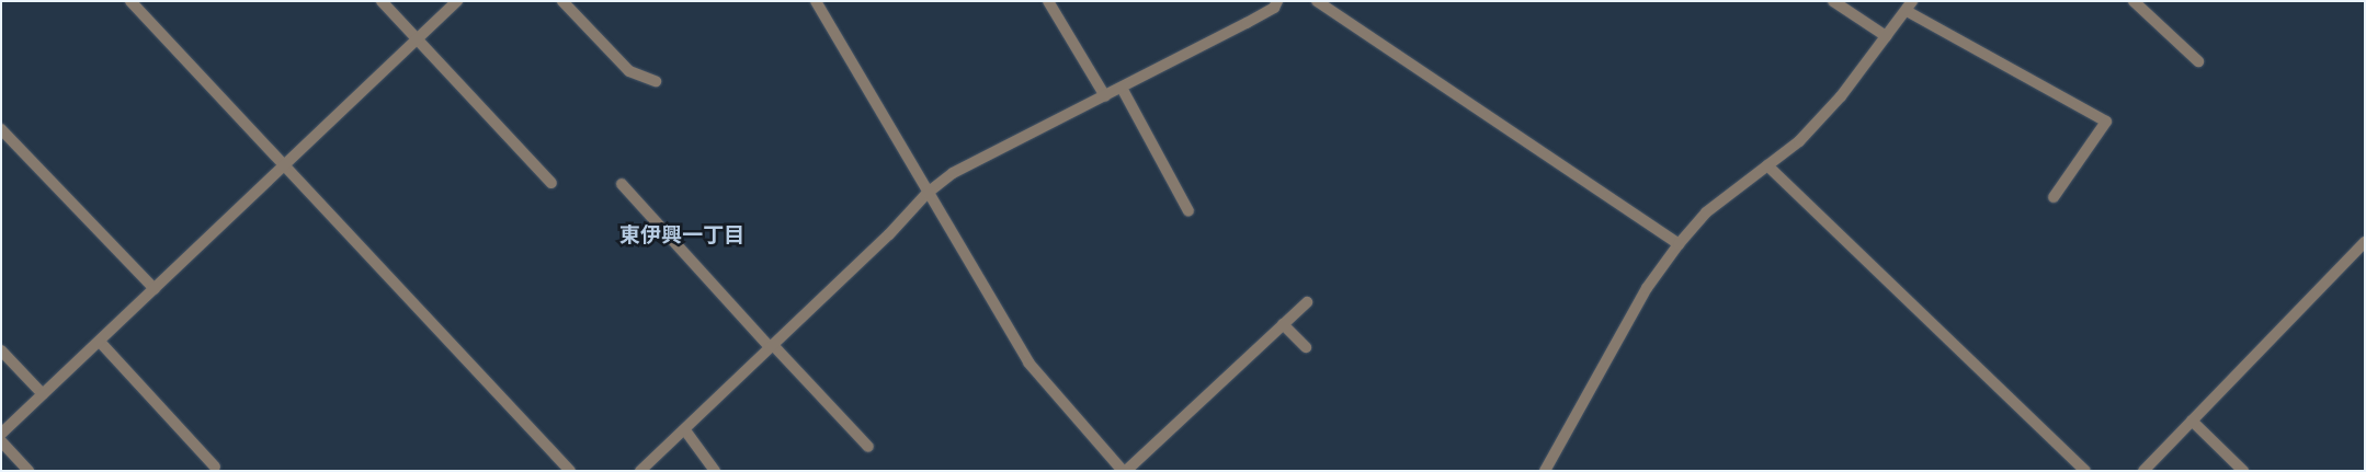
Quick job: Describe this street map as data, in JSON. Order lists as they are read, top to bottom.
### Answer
{
  "districts": ["東伊興一丁目"]
}
